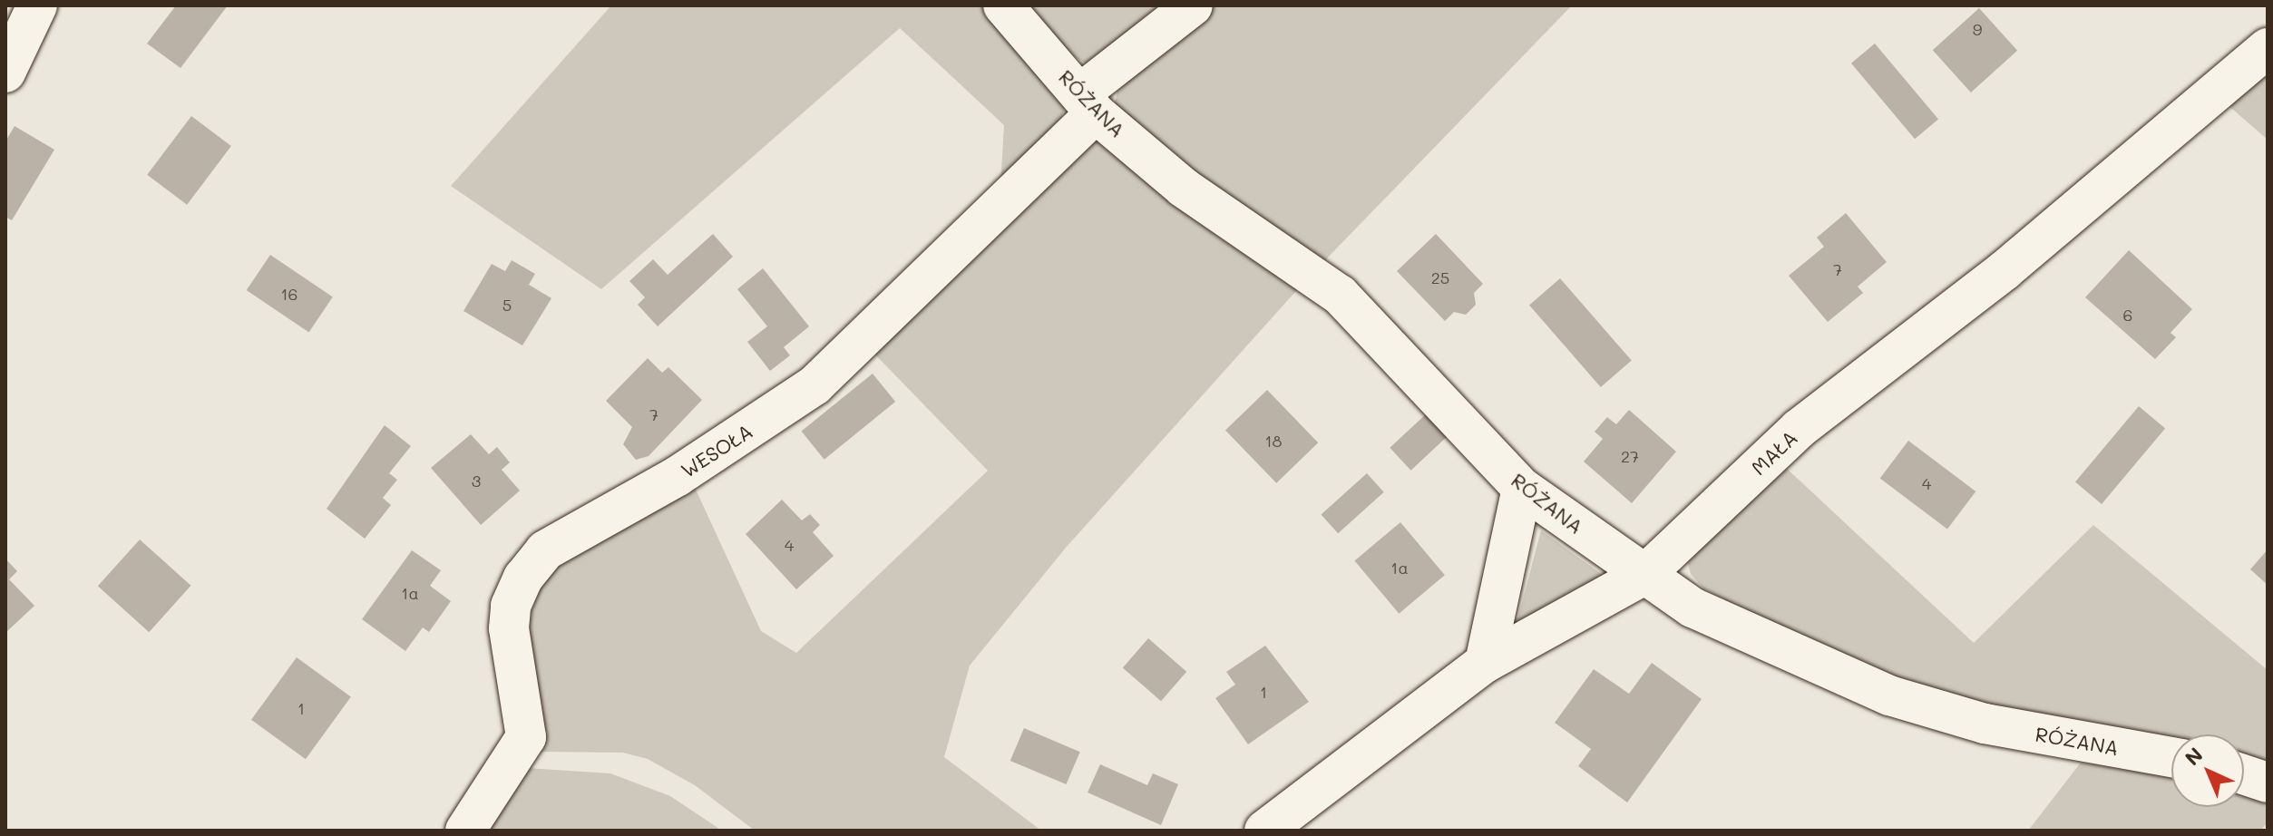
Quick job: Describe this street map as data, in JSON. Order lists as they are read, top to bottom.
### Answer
{
  "streets": {
    "street": ["RÓŻANA", "WESOŁA", "MAŁA"]
  },
  "crossings": [
    ["RÓŻANA", "WESOŁA"],
    ["RÓŻANA", "MAŁA"]
  ],
  "house_numbers": [
    "9",
    "7",
    "25",
    "16",
    "5",
    "6",
    "7",
    "18",
    "27",
    "3",
    "4",
    "4",
    "1a",
    "1a",
    "1",
    "1"
  ],
  "north": "top left"
}
